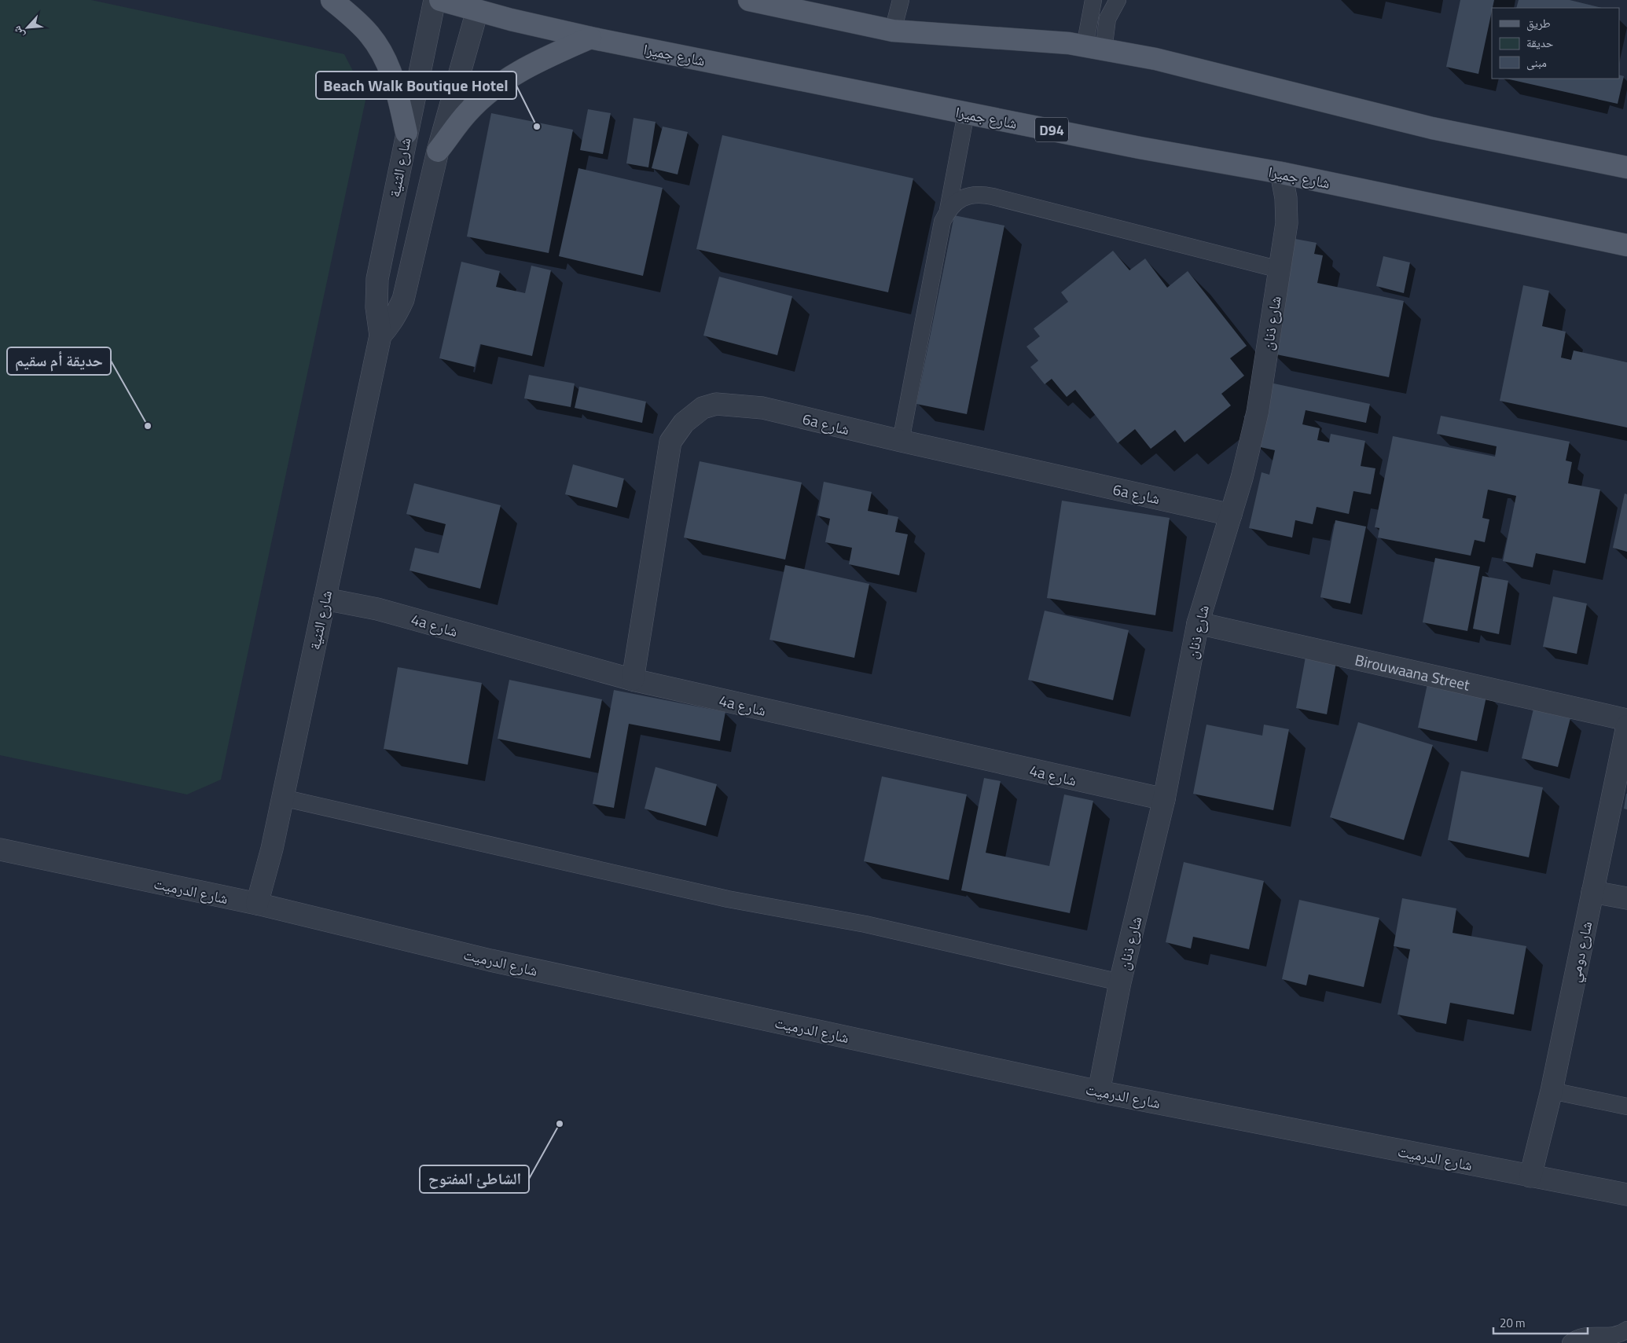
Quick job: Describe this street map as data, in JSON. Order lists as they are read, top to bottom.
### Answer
{
  "streets": {
    "main road": ["شارع جميرا", "D94"],
    "street": [
      "شارع الثنية",
      "شارع ذنان",
      "6a شارع",
      "4a شارع",
      "Birouwaana Street",
      "شارع الدرميت",
      "شارع دومي"
    ]
  },
  "crossings": [
    ["شارع جميرا", "شارع الثنية"],
    ["شارع جميرا", "شارع ذنان"],
    ["شارع الثنية", "4a شارع"],
    ["شارع الثنية", "شارع الدرميت"],
    ["شارع ذنان", "6a شارع"],
    ["شارع ذنان", "4a شارع"],
    ["شارع ذنان", "Birouwaana Street"],
    ["شارع ذنان", "شارع الدرميت"],
    ["6a شارع", "4a شارع"],
    ["شارع الدرميت", "شارع دومي"]
  ],
  "places": ["Beach Walk Boutique Hotel", "حديقة أم سقيم", "الشاطئ المفتوح"],
  "legend": ["طريق", "حديقة", "مبنى"],
  "scale_bar": "20 m",
  "north": "bottom left"
}
